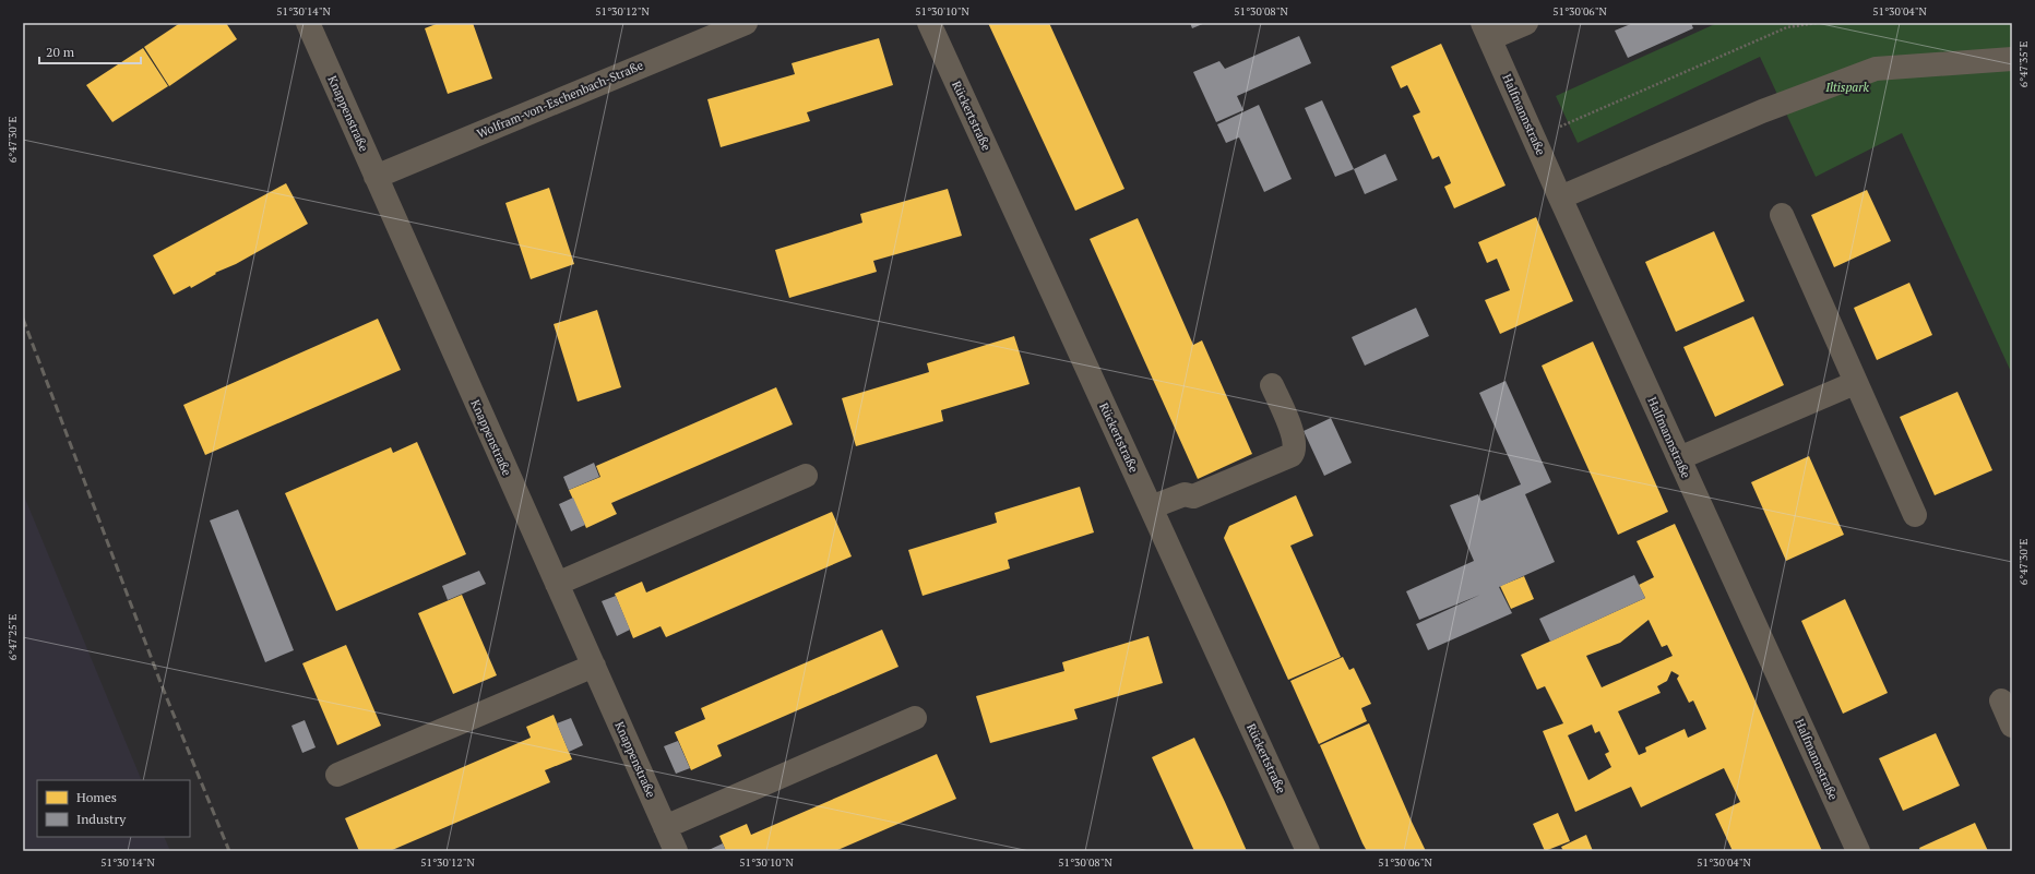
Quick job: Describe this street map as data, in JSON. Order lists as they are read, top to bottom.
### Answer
{
  "streets": {
    "street": [
      "Wolfram-von-Eschenbach-Straße",
      "Knappenstraße",
      "Halfmannstraße",
      "Rückertstraße"
    ]
  },
  "crossings": [
    ["Wolfram-von-Eschenbach-Straße", "Knappenstraße"]
  ],
  "parks": ["Iltispark"],
  "legend": ["Homes", "Industry"],
  "scale_bar": "20 m",
  "coordinates": [
    "51°30'14\"N",
    "51°30'12\"N",
    "51°30'10\"N",
    "51°30'08\"N",
    "51°30'06\"N",
    "51°30'04\"N",
    "6°47'35\"E",
    "6°47'30\"E",
    "6°47'25\"E"
  ]
}
